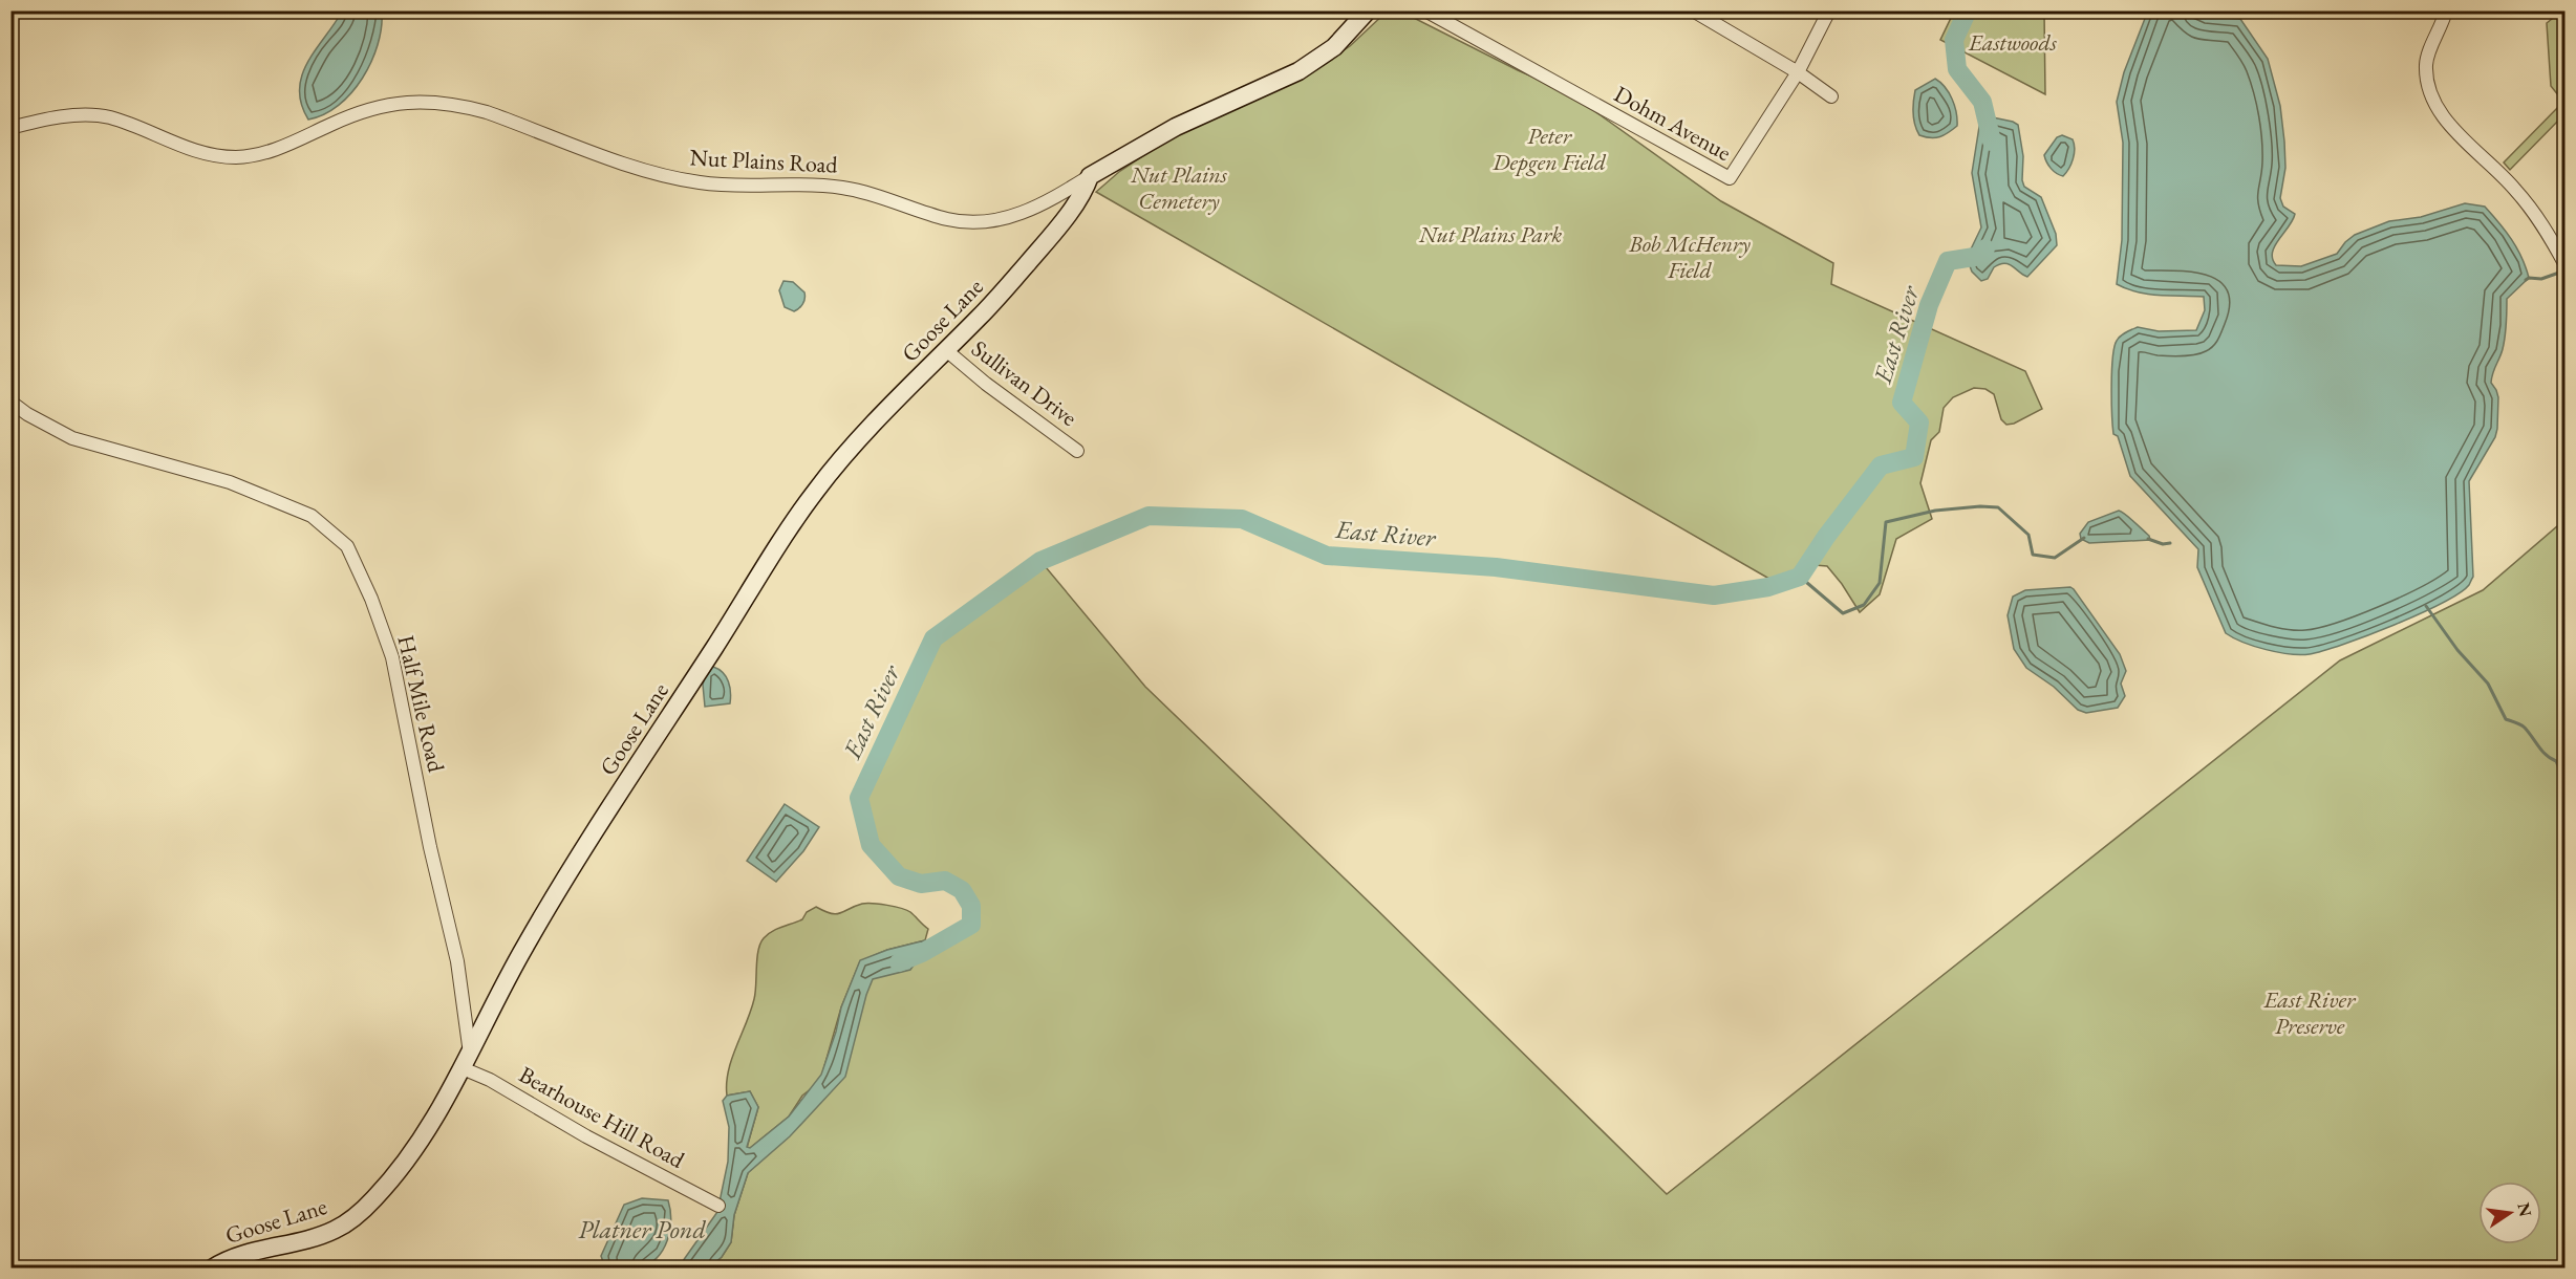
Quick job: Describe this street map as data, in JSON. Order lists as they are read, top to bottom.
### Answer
{
  "streets": {
    "street": [
      "Dohm Avenue",
      "Nut Plains Road",
      "Goose Lane",
      "Sullivan Drive",
      "Half Mile Road",
      "Bearhouse Hill Road"
    ]
  },
  "crossings": [
    ["Nut Plains Road", "Goose Lane"],
    ["Goose Lane", "Sullivan Drive"],
    ["Goose Lane", "Half Mile Road"],
    ["Goose Lane", "Bearhouse Hill Road"],
    ["Half Mile Road", "Bearhouse Hill Road"]
  ],
  "water": ["East River", "Platner Pond"],
  "parks": [
    "Eastwoods",
    "Peter Depgen Field",
    "Nut Plains Cemetery",
    "Nut Plains Park",
    "Bob McHenry Field",
    "East River Preserve"
  ],
  "north": "right"
}
